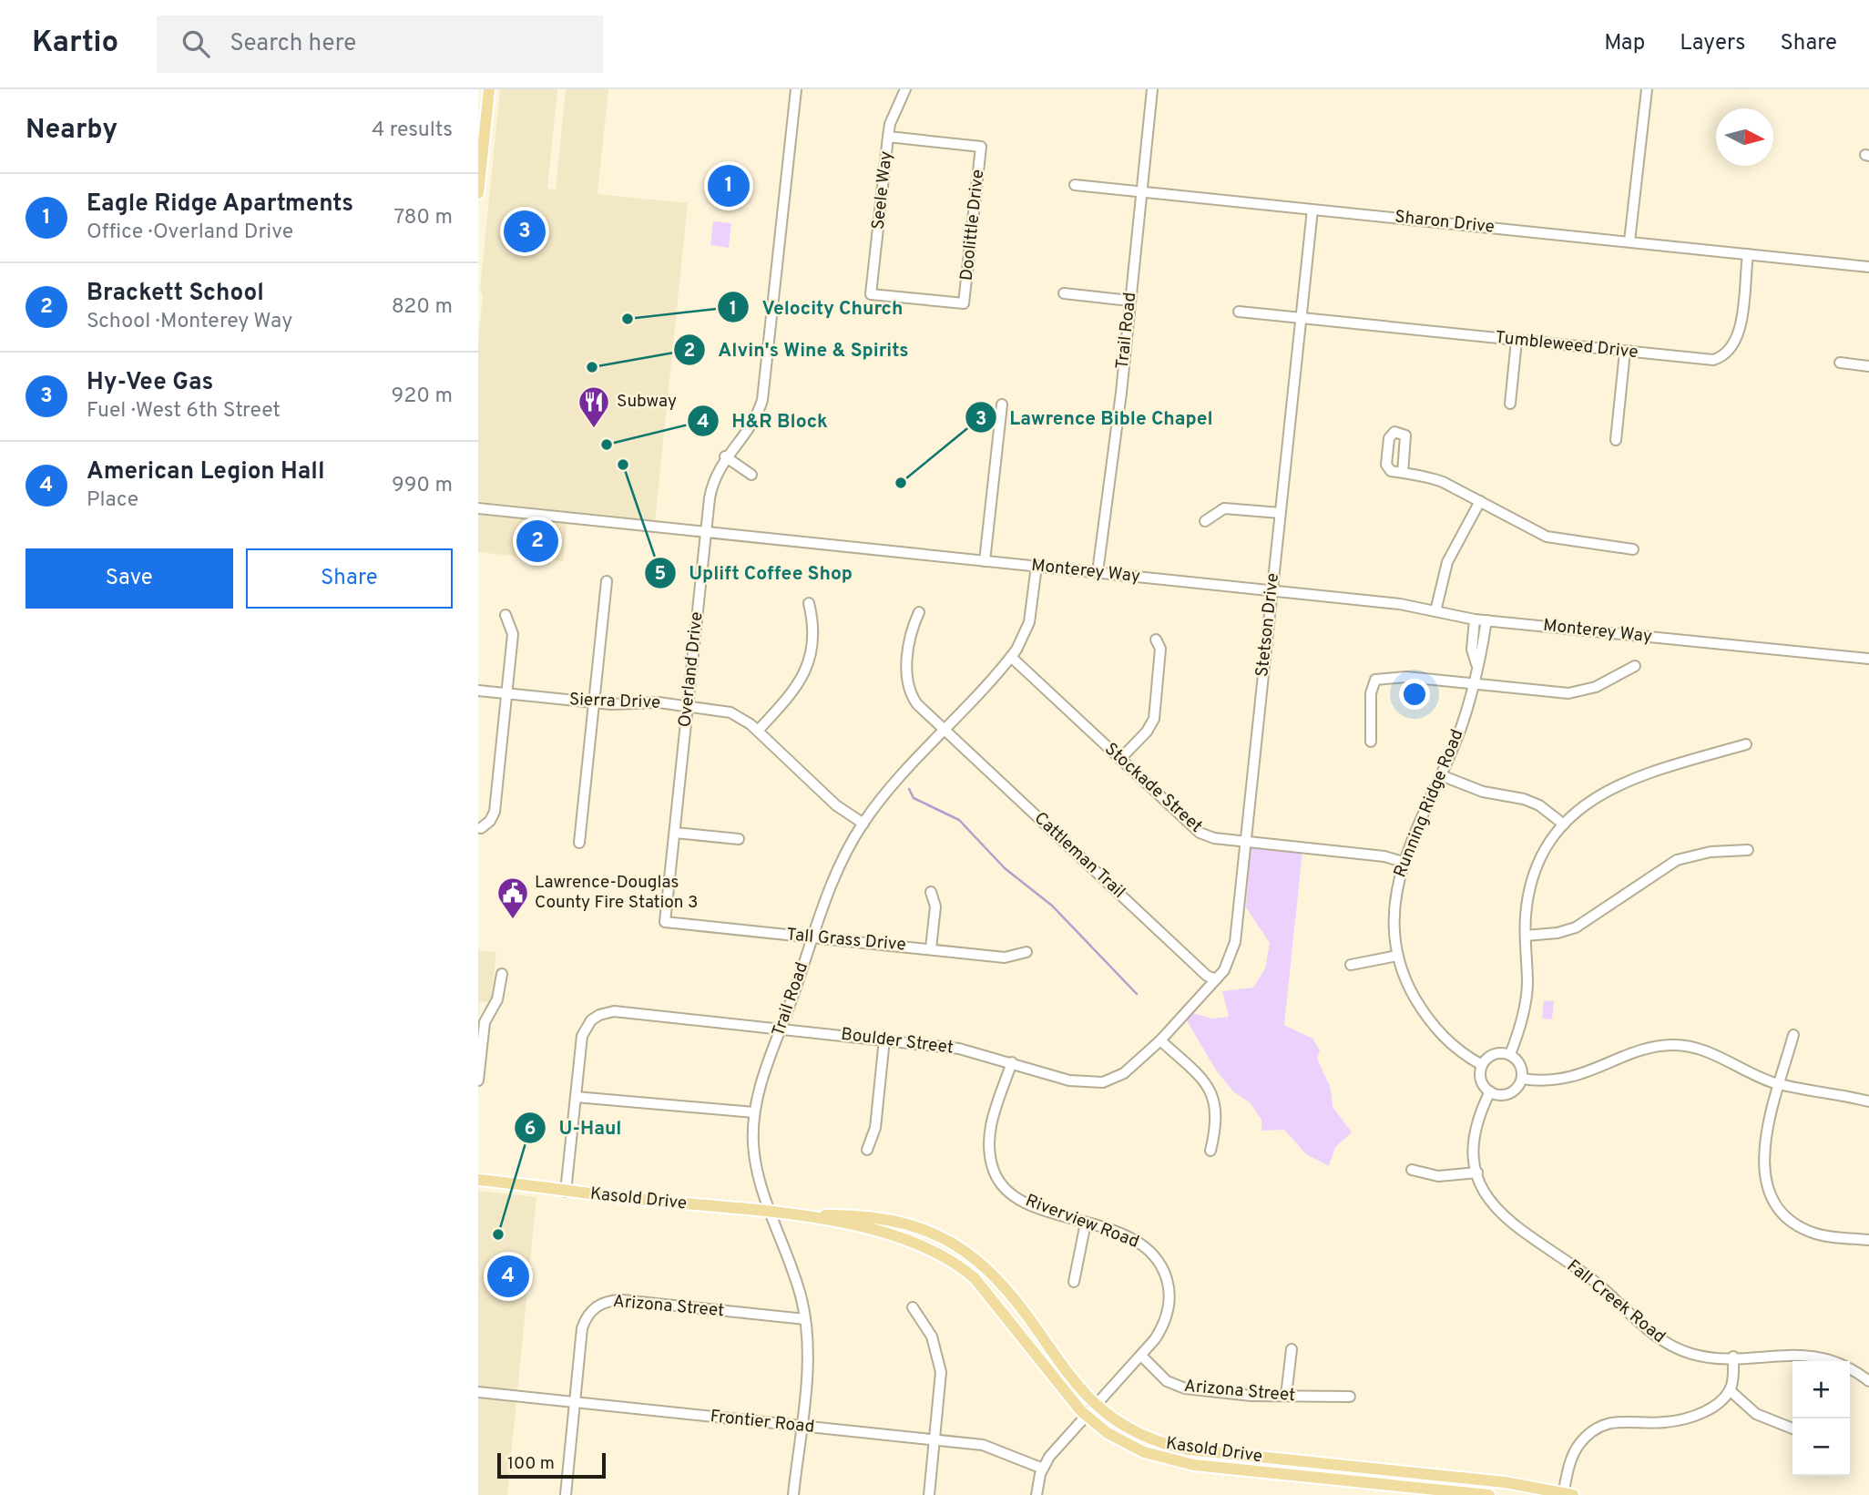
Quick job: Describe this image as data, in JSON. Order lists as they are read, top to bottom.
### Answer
{
  "streets": {
    "main road": ["Kasold Drive"],
    "street": [
      "Seele Way",
      "Sharon Drive",
      "Doolittle Drive",
      "Trail Road",
      "Tumbleweed Drive",
      "Monterey Way",
      "Stetson Drive",
      "Overland Drive",
      "Sierra Drive",
      "Stockade Street",
      "Running Ridge Road",
      "Cattleman Trail",
      "Tall Grass Drive",
      "Boulder Street",
      "Riverview Road",
      "Fall Creek Road",
      "Arizona Street",
      "Frontier Road"
    ]
  },
  "crossings": [
    ["Seele Way", "Doolittle Drive"],
    ["Sharon Drive", "Trail Road"],
    ["Sharon Drive", "Tumbleweed Drive"],
    ["Sharon Drive", "Stetson Drive"],
    ["Trail Road", "Monterey Way"],
    ["Trail Road", "Sierra Drive"],
    ["Trail Road", "Stockade Street"],
    ["Trail Road", "Cattleman Trail"],
    ["Trail Road", "Tall Grass Drive"],
    ["Trail Road", "Boulder Street"],
    ["Trail Road", "Kasold Drive"],
    ["Trail Road", "Arizona Street"],
    ["Trail Road", "Frontier Road"],
    ["Tumbleweed Drive", "Stetson Drive"],
    ["Monterey Way", "Stetson Drive"],
    ["Monterey Way", "Overland Drive"],
    ["Monterey Way", "Running Ridge Road"],
    ["Stetson Drive", "Stockade Street"],
    ["Stetson Drive", "Cattleman Trail"],
    ["Stetson Drive", "Boulder Street"],
    ["Overland Drive", "Sierra Drive"],
    ["Overland Drive", "Tall Grass Drive"],
    ["Stockade Street", "Running Ridge Road"],
    ["Running Ridge Road", "Fall Creek Road"],
    ["Boulder Street", "Riverview Road"],
    ["Kasold Drive", "Riverview Road"],
    ["Riverview Road", "Arizona Street"],
    ["Riverview Road", "Frontier Road"],
    ["Arizona Street", "Frontier Road"]
  ],
  "places": {
    "other": [
      "Velocity Church",
      "Alvin's Wine & Spirits",
      "H&R Block",
      "Uplift Coffee Shop",
      "Lawrence Bible Chapel",
      "U-Haul"
    ],
    "restaurant": ["Subway"],
    "public building": ["Lawrence-Douglas County Fire Station 3"]
  },
  "scale_bar": "100 m",
  "north": "right",
  "page": {
    "header": "Kartio",
    "search": "Search here",
    "nav": ["Map", "Layers", "Share"],
    "heading": ["Nearby", "4 results"],
    "pins": [
      "1",
      "3",
      "2",
      "4"
    ],
    "list": [
      {
        "mark": "1",
        "name": "Eagle Ridge Apartments",
        "note": "Office · Overland Drive",
        "value": "780 m"
      },
      {
        "mark": "2",
        "name": "Brackett School",
        "note": "School · Monterey Way",
        "value": "820 m"
      },
      {
        "mark": "3",
        "name": "Hy-Vee Gas",
        "note": "Fuel · West 6th Street",
        "value": "920 m"
      },
      {
        "mark": "4",
        "name": "American Legion Hall",
        "note": "Place",
        "value": "990 m"
      }
    ],
    "buttons": ["Save", "Share"],
    "map_buttons": ["+", "−"],
    "scale": "100 m"
  }
}
